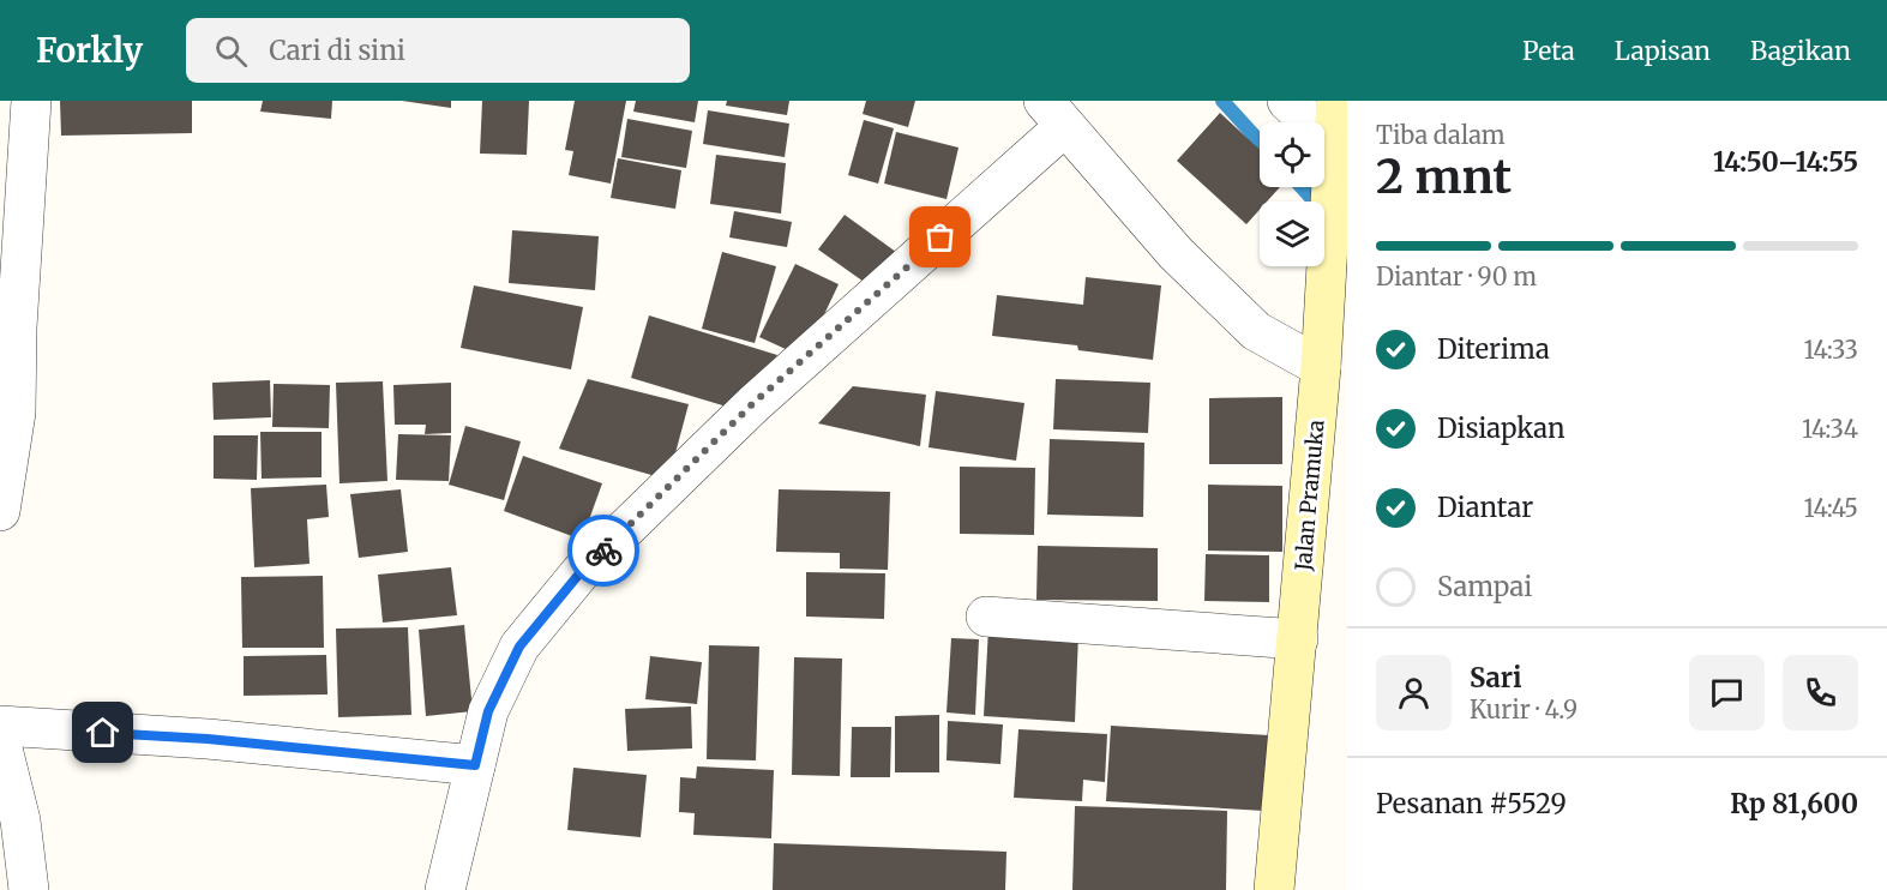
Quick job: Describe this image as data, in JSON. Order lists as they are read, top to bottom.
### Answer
{
  "streets": {
    "main road": ["Jalan Pramuka"]
  },
  "page": {
    "header": "Forkly",
    "search": "Cari di sini",
    "nav": ["Peta", "Lapisan", "Bagikan"],
    "heading": ["2 mnt", "Tiba dalam", "14:50–14:55"],
    "panel": [
      "Sari",
      "Kurir · 4.9",
      "Pesanan #5529",
      "Rp 81,600"
    ],
    "bar": "Diantar · 90 m",
    "list": [
      ["Diterima", "14:33"],
      ["Disiapkan", "14:34"],
      ["Diantar", "14:45"],
      "Sampai"
    ]
  }
}
